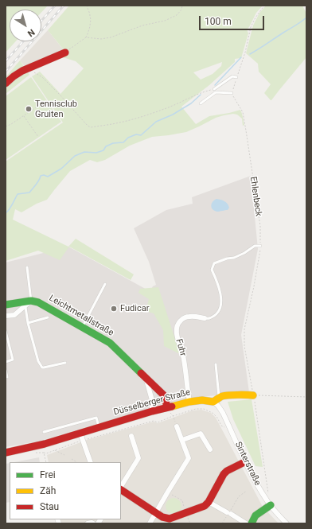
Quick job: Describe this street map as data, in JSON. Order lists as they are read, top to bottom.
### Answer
{
  "streets": {
    "street": [
      "Leichtmetallstraße",
      "Fuhr",
      "Düsselberger Straße",
      "Sinterstraße"
    ],
    "path": ["Ehlenbeck"]
  },
  "crossings": [
    ["Ehlenbeck", "Düsselberger Straße"],
    ["Ehlenbeck", "Sinterstraße"],
    ["Leichtmetallstraße", "Düsselberger Straße"],
    ["Fuhr", "Düsselberger Straße"],
    ["Düsselberger Straße", "Sinterstraße"]
  ],
  "places": ["Tennisclub Gruiten", "Fudicar"],
  "legend": ["Frei", "Zäh", "Stau"],
  "scale_bar": "100 m",
  "north": "bottom right"
}
